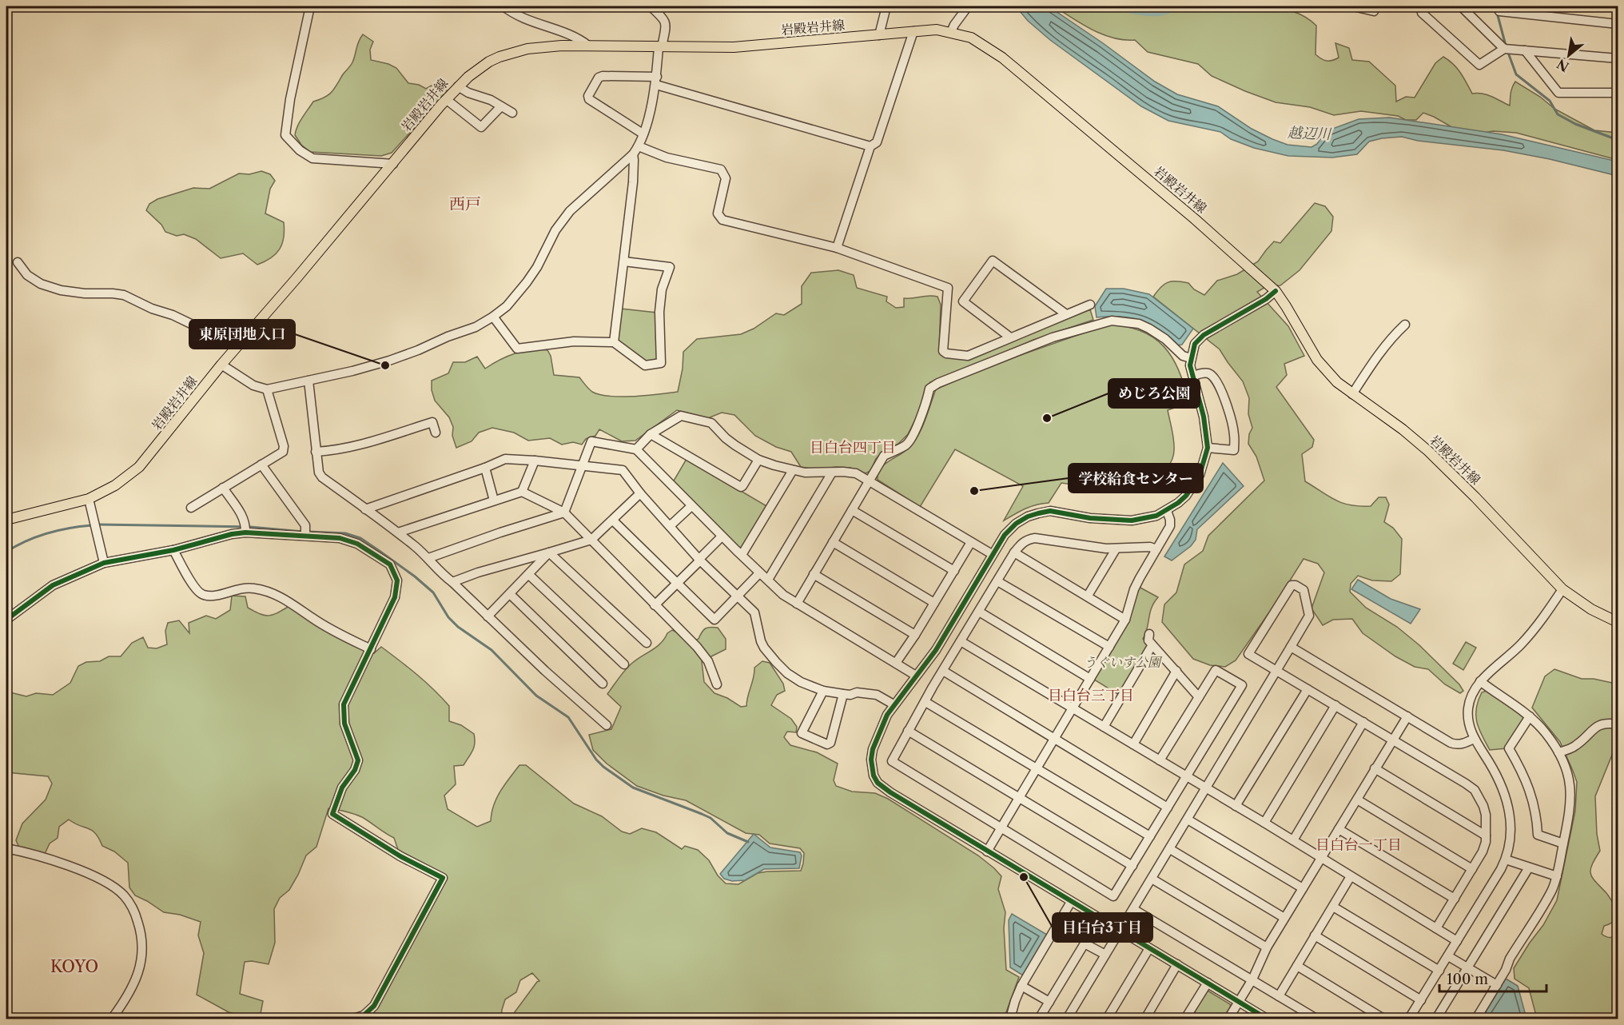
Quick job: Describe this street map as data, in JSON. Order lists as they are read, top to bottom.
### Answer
{
  "streets": {
    "main road": ["岩殿岩井線"]
  },
  "districts": [
    "西戸",
    "目白台四丁目",
    "目白台三丁目",
    "目白台一丁目",
    "KOYO"
  ],
  "water": ["越辺川"],
  "parks": ["うぐいす公園"],
  "places": [
    "東原団地入口",
    "めじろ公園",
    "学校給食センター",
    "目白台3丁目"
  ],
  "scale_bar": "100 m",
  "north": "bottom left"
}
